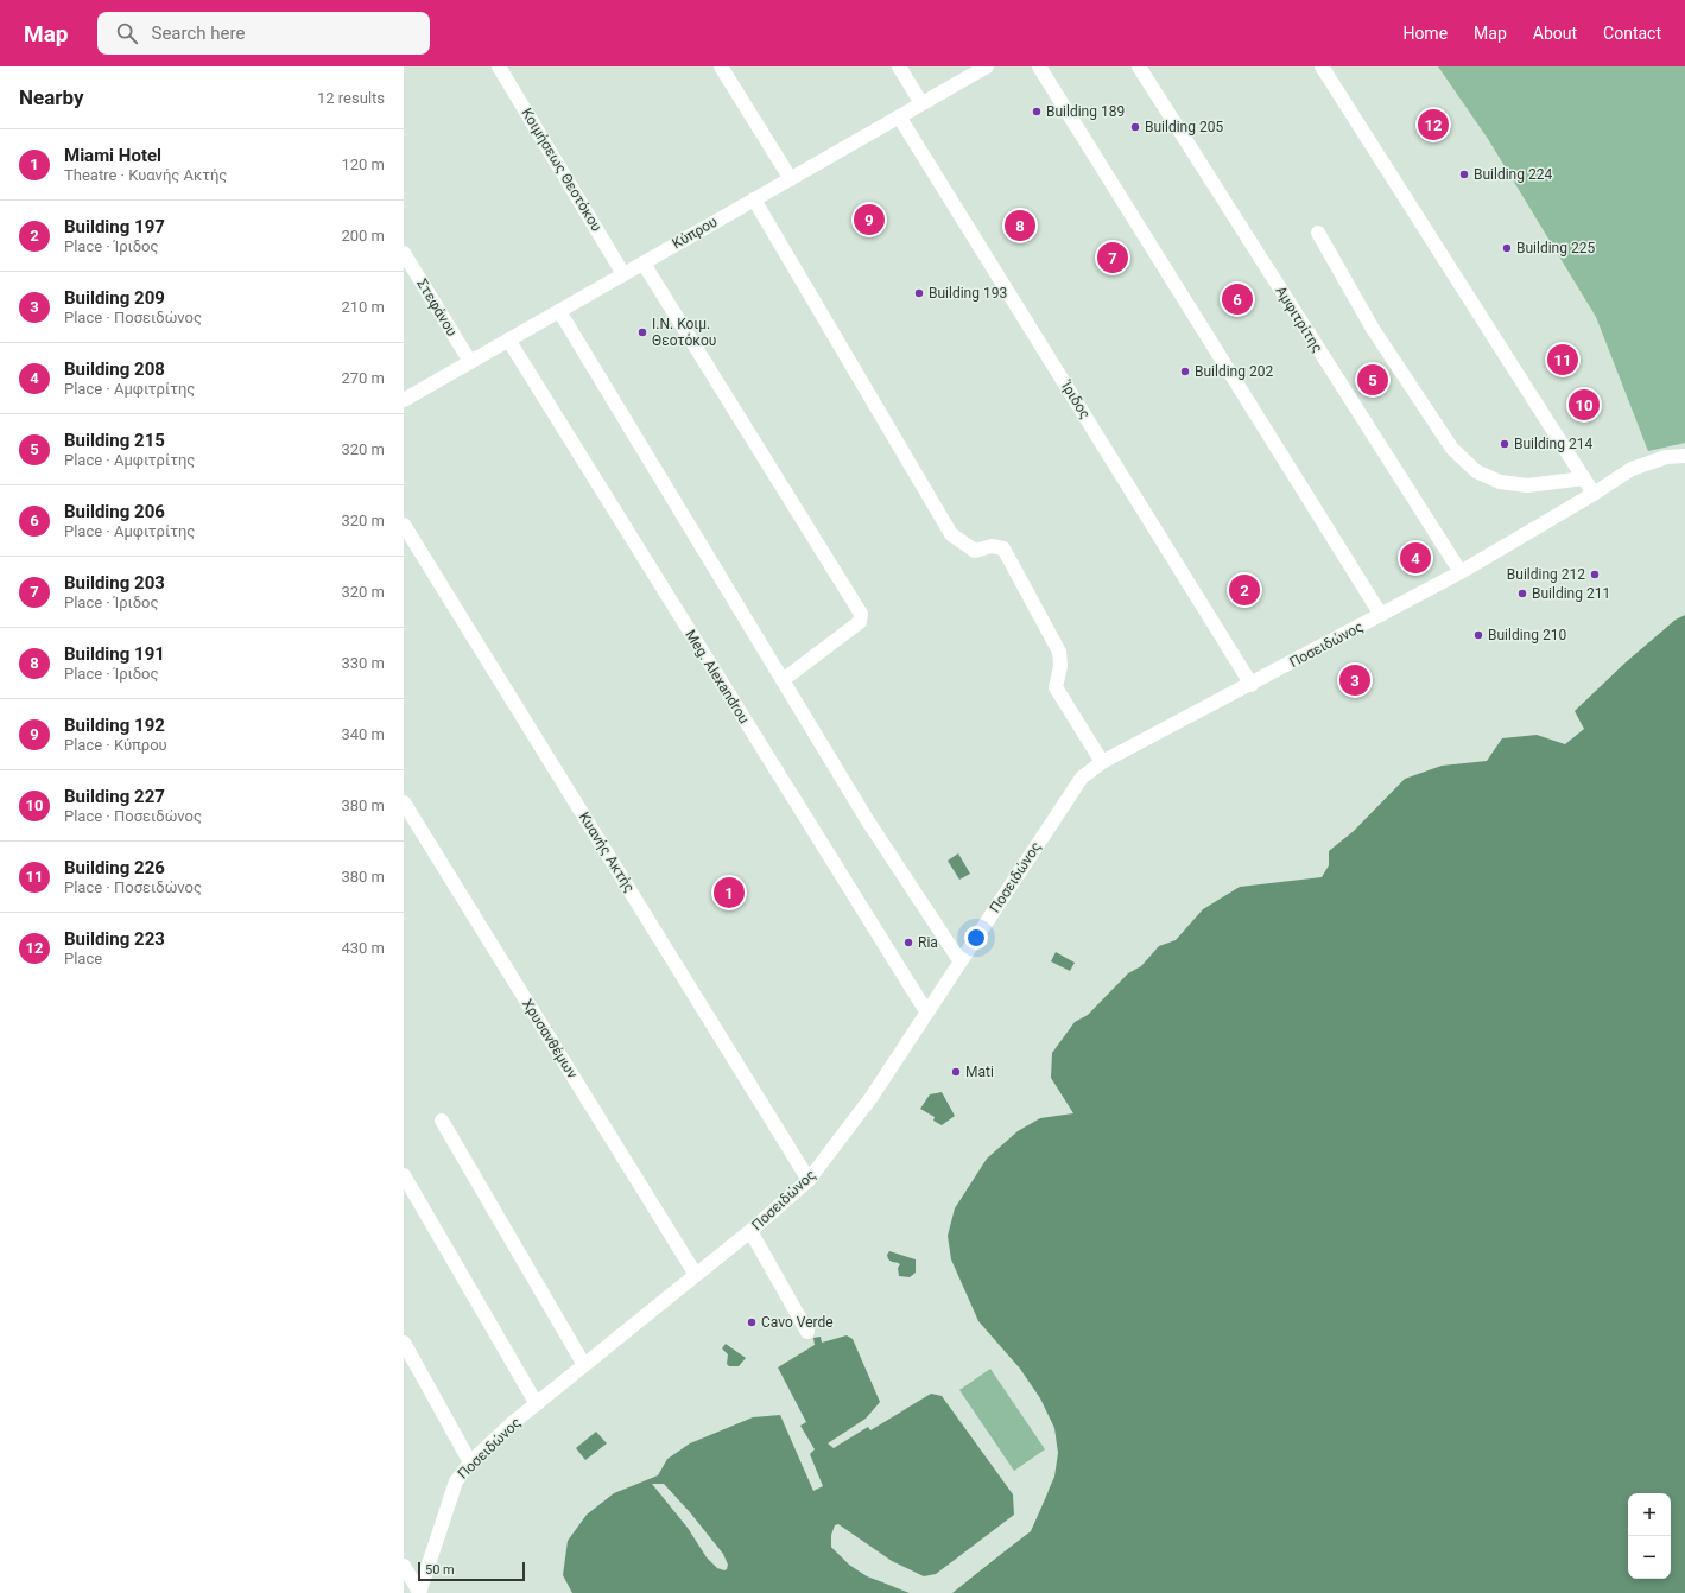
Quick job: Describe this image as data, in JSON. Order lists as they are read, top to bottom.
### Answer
{
  "streets": {
    "street": [
      "Κοιμήσεως Θεοτόκου",
      "Κύπρου",
      "Στεφάνου",
      "Αμφιτρίτης",
      "Ίριδος",
      "Ποσειδώνος",
      "Meg. Alexandrou",
      "Κυανής Ακτής",
      "Χρυσανθέμων"
    ]
  },
  "crossings": [
    ["Κοιμήσεως Θεοτόκου", "Κύπρου"],
    ["Κύπρου", "Στεφάνου"],
    ["Κύπρου", "Ίριδος"],
    ["Κύπρου", "Meg. Alexandrou"],
    ["Αμφιτρίτης", "Ποσειδώνος"],
    ["Ίριδος", "Ποσειδώνος"],
    ["Ποσειδώνος", "Meg. Alexandrou"],
    ["Ποσειδώνος", "Κυανής Ακτής"],
    ["Ποσειδώνος", "Χρυσανθέμων"]
  ],
  "places": [
    "Building 189",
    "Building 205",
    "Building 224",
    "Building 225",
    "Building 193",
    "Ι.Ν. Κοιμ. Θεοτόκου",
    "Building 202",
    "Building 214",
    "Building 212",
    "Building 211",
    "Building 210",
    "Ria",
    "Mati",
    "Cavo Verde"
  ],
  "scale_bar": "50 m",
  "page": {
    "header": "Map",
    "search": "Search here",
    "nav": [
      "Home",
      "Map",
      "About",
      "Contact"
    ],
    "heading": ["Nearby", "12 results"],
    "pins": [
      "12",
      "9",
      "8",
      "7",
      "6",
      "11",
      "5",
      "10",
      "4",
      "2",
      "3",
      "1"
    ],
    "list": [
      {
        "mark": "1",
        "name": "Miami Hotel",
        "note": "Theatre · Κυανής Ακτής",
        "value": "120 m"
      },
      {
        "mark": "2",
        "name": "Building 197",
        "note": "Place · Ίριδος",
        "value": "200 m"
      },
      {
        "mark": "3",
        "name": "Building 209",
        "note": "Place · Ποσειδώνος",
        "value": "210 m"
      },
      {
        "mark": "4",
        "name": "Building 208",
        "note": "Place · Αμφιτρίτης",
        "value": "270 m"
      },
      {
        "mark": "5",
        "name": "Building 215",
        "note": "Place · Αμφιτρίτης",
        "value": "320 m"
      },
      {
        "mark": "6",
        "name": "Building 206",
        "note": "Place · Αμφιτρίτης",
        "value": "320 m"
      },
      {
        "mark": "7",
        "name": "Building 203",
        "note": "Place · Ίριδος",
        "value": "320 m"
      },
      {
        "mark": "8",
        "name": "Building 191",
        "note": "Place · Ίριδος",
        "value": "330 m"
      },
      {
        "mark": "9",
        "name": "Building 192",
        "note": "Place · Κύπρου",
        "value": "340 m"
      },
      {
        "mark": "10",
        "name": "Building 227",
        "note": "Place · Ποσειδώνος",
        "value": "380 m"
      },
      {
        "mark": "11",
        "name": "Building 226",
        "note": "Place · Ποσειδώνος",
        "value": "380 m"
      },
      {
        "mark": "12",
        "name": "Building 223",
        "note": "Place",
        "value": "430 m"
      }
    ],
    "map_buttons": ["+", "−"],
    "scale": "50 m"
  }
}
